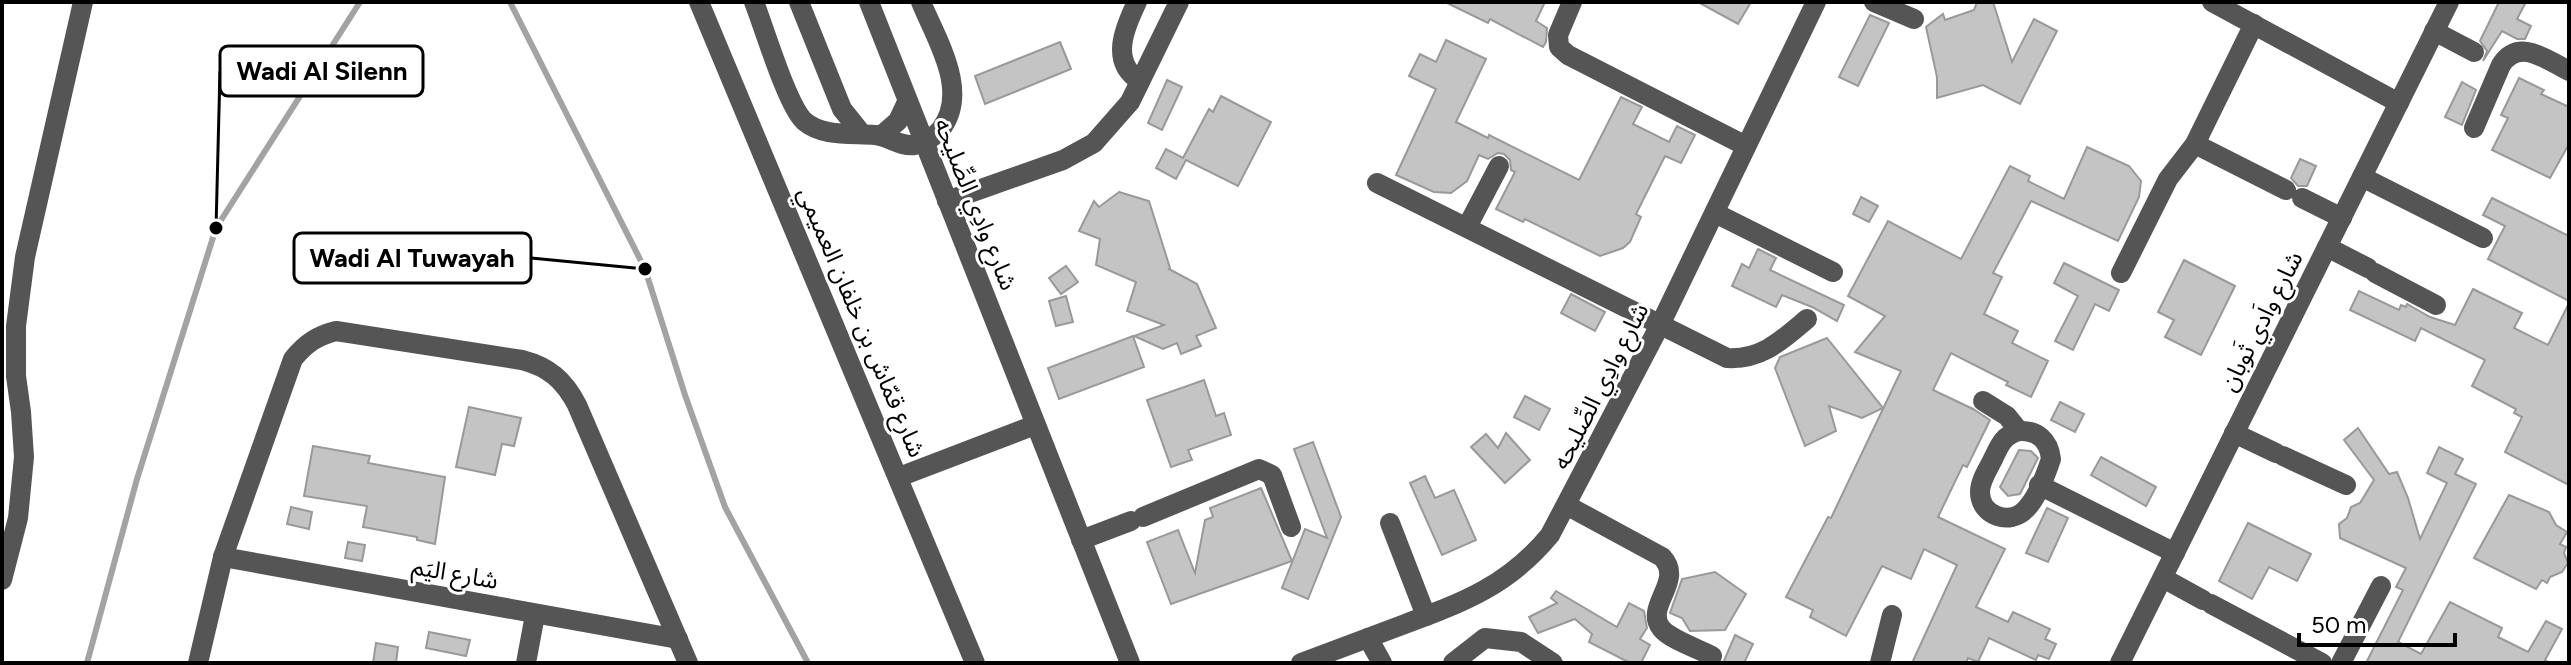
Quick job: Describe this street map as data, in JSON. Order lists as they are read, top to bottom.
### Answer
{
  "streets": {
    "street": [
      "شارع وادِي الصِّليحه",
      "شارع واَدي ثَوبان",
      "شارع قمّاش بن خلفان العميمي",
      "شارع اليَم"
    ]
  },
  "places": ["Wadi Al Silenn", "Wadi Al Tuwayah"],
  "scale_bar": "50 m"
}
